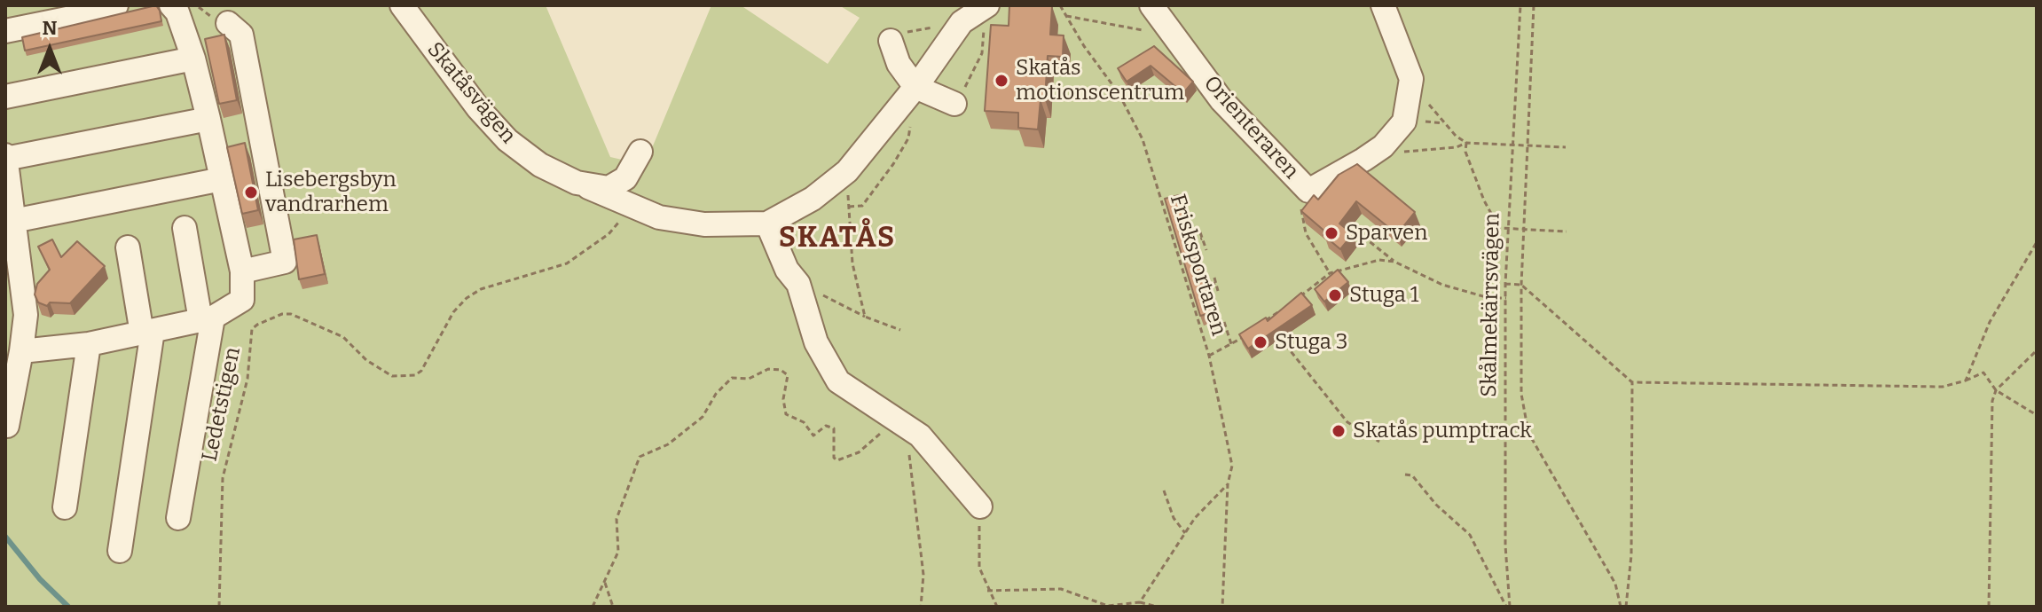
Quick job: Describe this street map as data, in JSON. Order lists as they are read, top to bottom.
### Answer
{
  "streets": {
    "street": ["Skatåsvägen", "Orienteraren"],
    "path": ["Frisksportaren", "Skålmekärrsvägen", "Ledetstigen"]
  },
  "districts": ["SKATÅS"],
  "places": [
    "Skatås motionscentrum",
    "Lisebergsbyn vandrarhem",
    "Sparven",
    "Stuga 1",
    "Stuga 3",
    "Skatås pumptrack"
  ],
  "north": "top"
}
